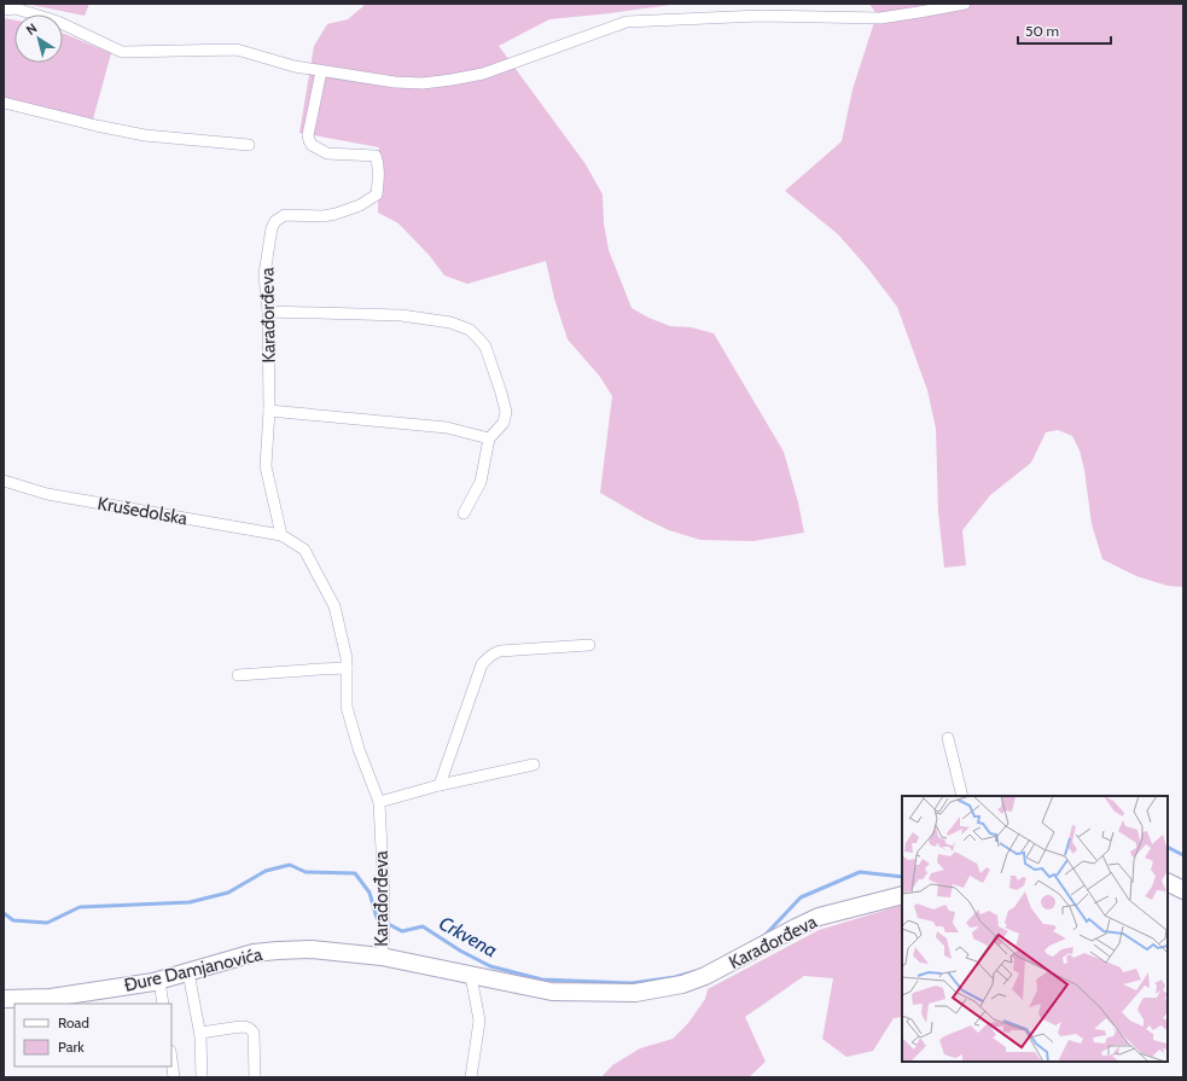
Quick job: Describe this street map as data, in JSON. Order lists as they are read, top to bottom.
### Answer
{
  "streets": {
    "main road": ["Karađorđeva", "Đure Damjanovića"],
    "street": ["Krušedolska"]
  },
  "crossings": [
    ["Karađorđeva", "Krušedolska"],
    ["Karađorđeva", "Đure Damjanovića"]
  ],
  "water": ["Crkvena"],
  "legend": ["Road", "Park"],
  "scale_bar": "50 m",
  "north": "top left"
}
